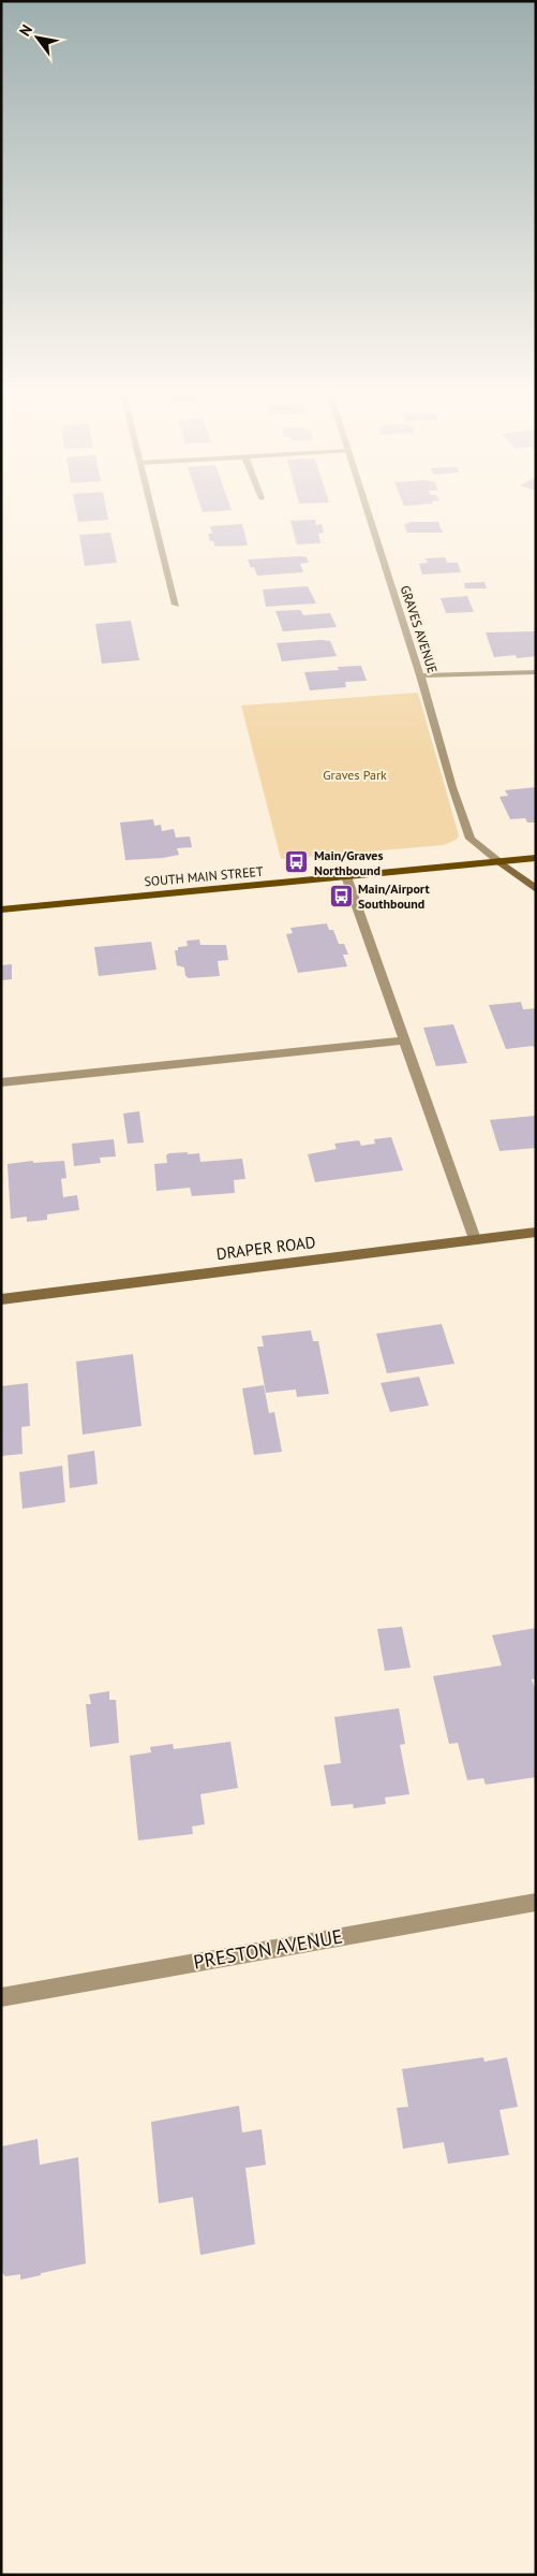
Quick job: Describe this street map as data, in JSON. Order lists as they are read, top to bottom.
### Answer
{
  "streets": {
    "main road": ["SOUTH MAIN STREET"],
    "street": ["GRAVES AVENUE", "DRAPER ROAD", "PRESTON AVENUE"]
  },
  "crossings": [
    ["GRAVES AVENUE", "SOUTH MAIN STREET"]
  ],
  "parks": ["Graves Park"],
  "places": {
    "bus stop": ["Main/Graves Northbound", "Main/Airport Southbound"]
  },
  "north": "top left"
}
